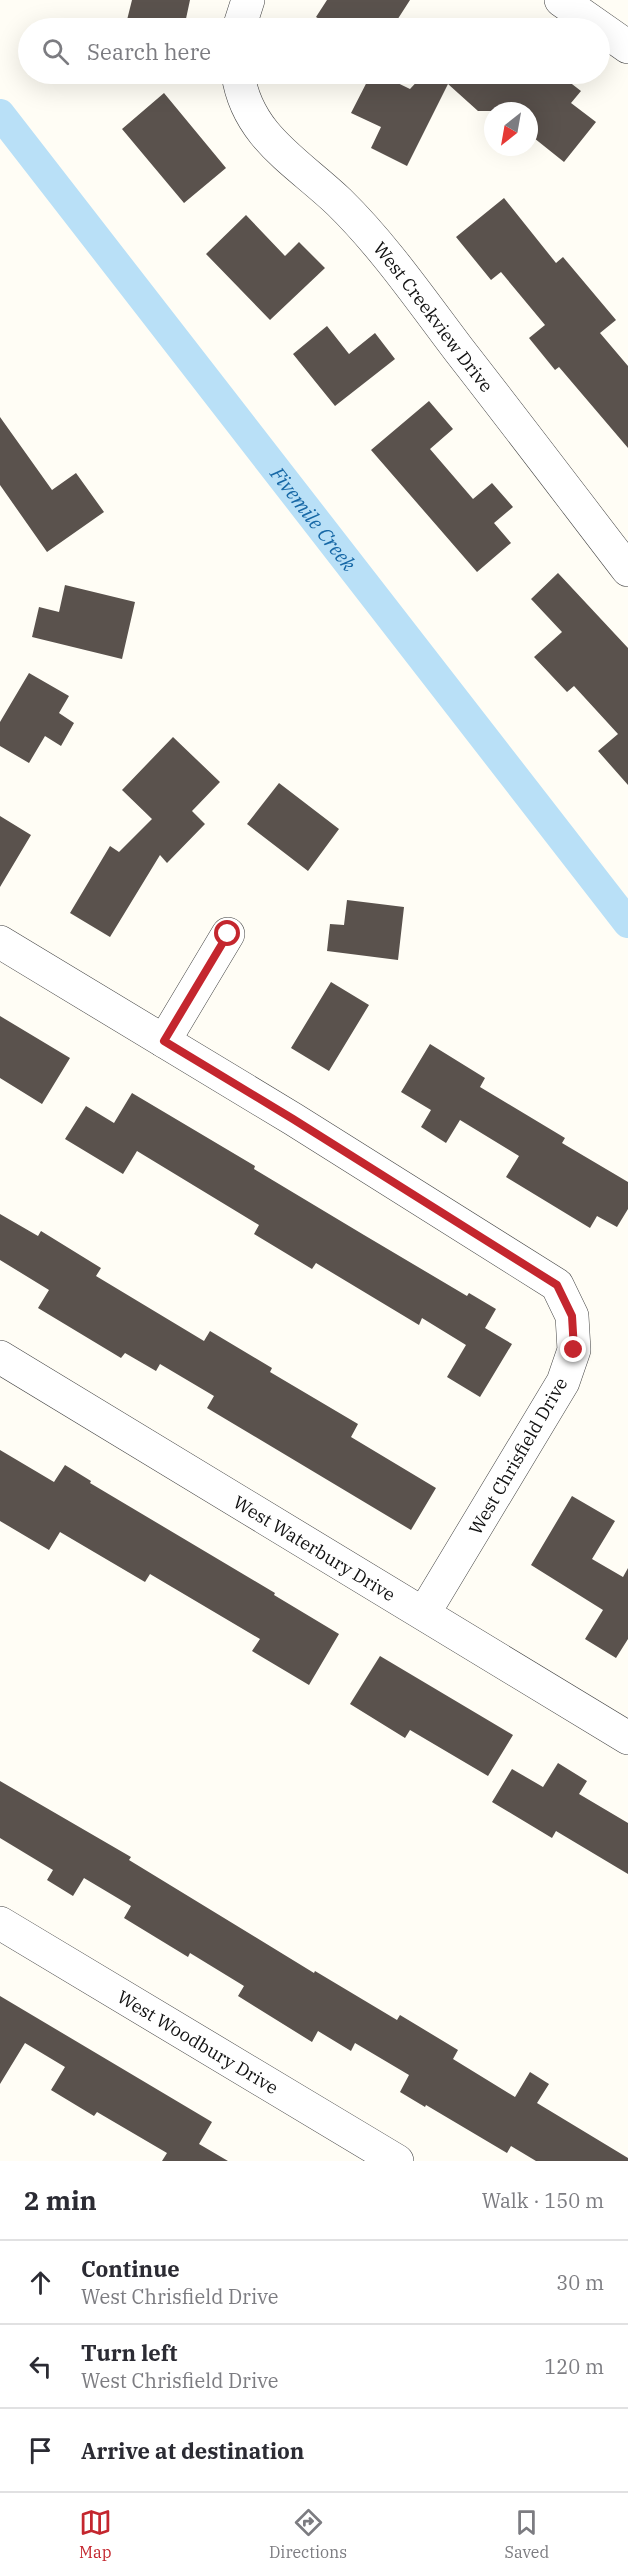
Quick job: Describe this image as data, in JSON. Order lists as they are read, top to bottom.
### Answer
{
  "streets": {
    "street": [
      "West Creekview Drive",
      "West Chrisfield Drive",
      "West Waterbury Drive",
      "West Woodbury Drive"
    ]
  },
  "crossings": [
    ["West Chrisfield Drive", "West Waterbury Drive"]
  ],
  "water": ["Fivemile Creek"],
  "north": "bottom left",
  "page": {
    "search": "Search here",
    "heading": ["2 min", "Walk · 150 m"],
    "list": [
      ["Continue", "West Chrisfield Drive", "30 m"],
      ["Turn left", "West Chrisfield Drive", "120 m"],
      "Arrive at destination"
    ],
    "nav": ["Map", "Directions", "Saved"]
  }
}
